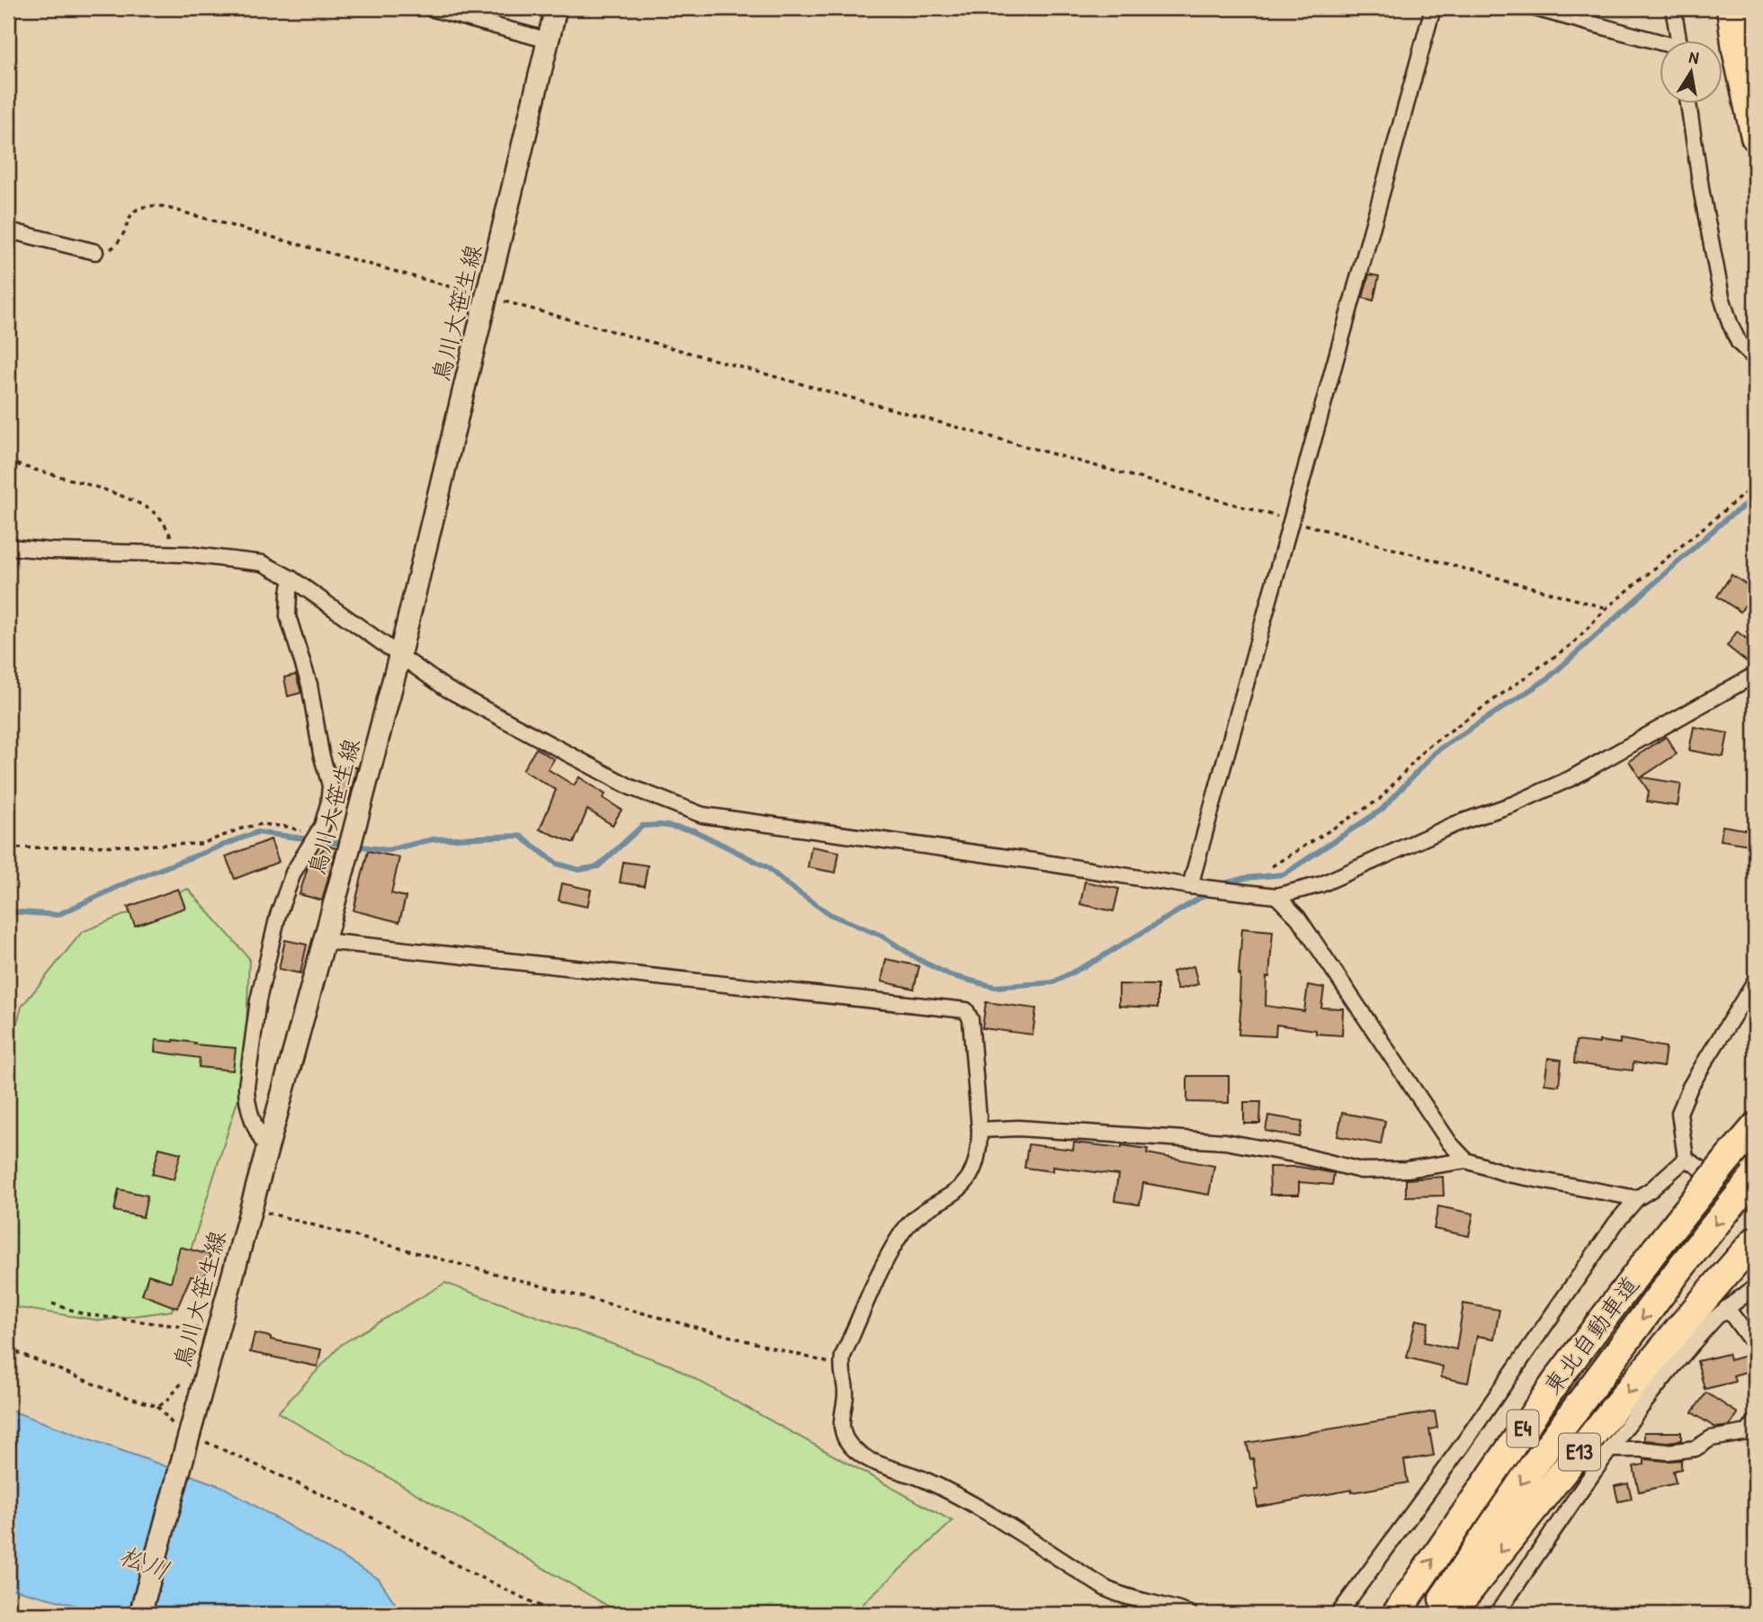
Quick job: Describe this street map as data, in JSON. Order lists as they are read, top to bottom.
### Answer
{
  "streets": {
    "highway": ["東北自動車道", "E4", "E13"],
    "street": ["鳥川大笹生線"]
  },
  "water": ["松川"],
  "north": "top"
}
